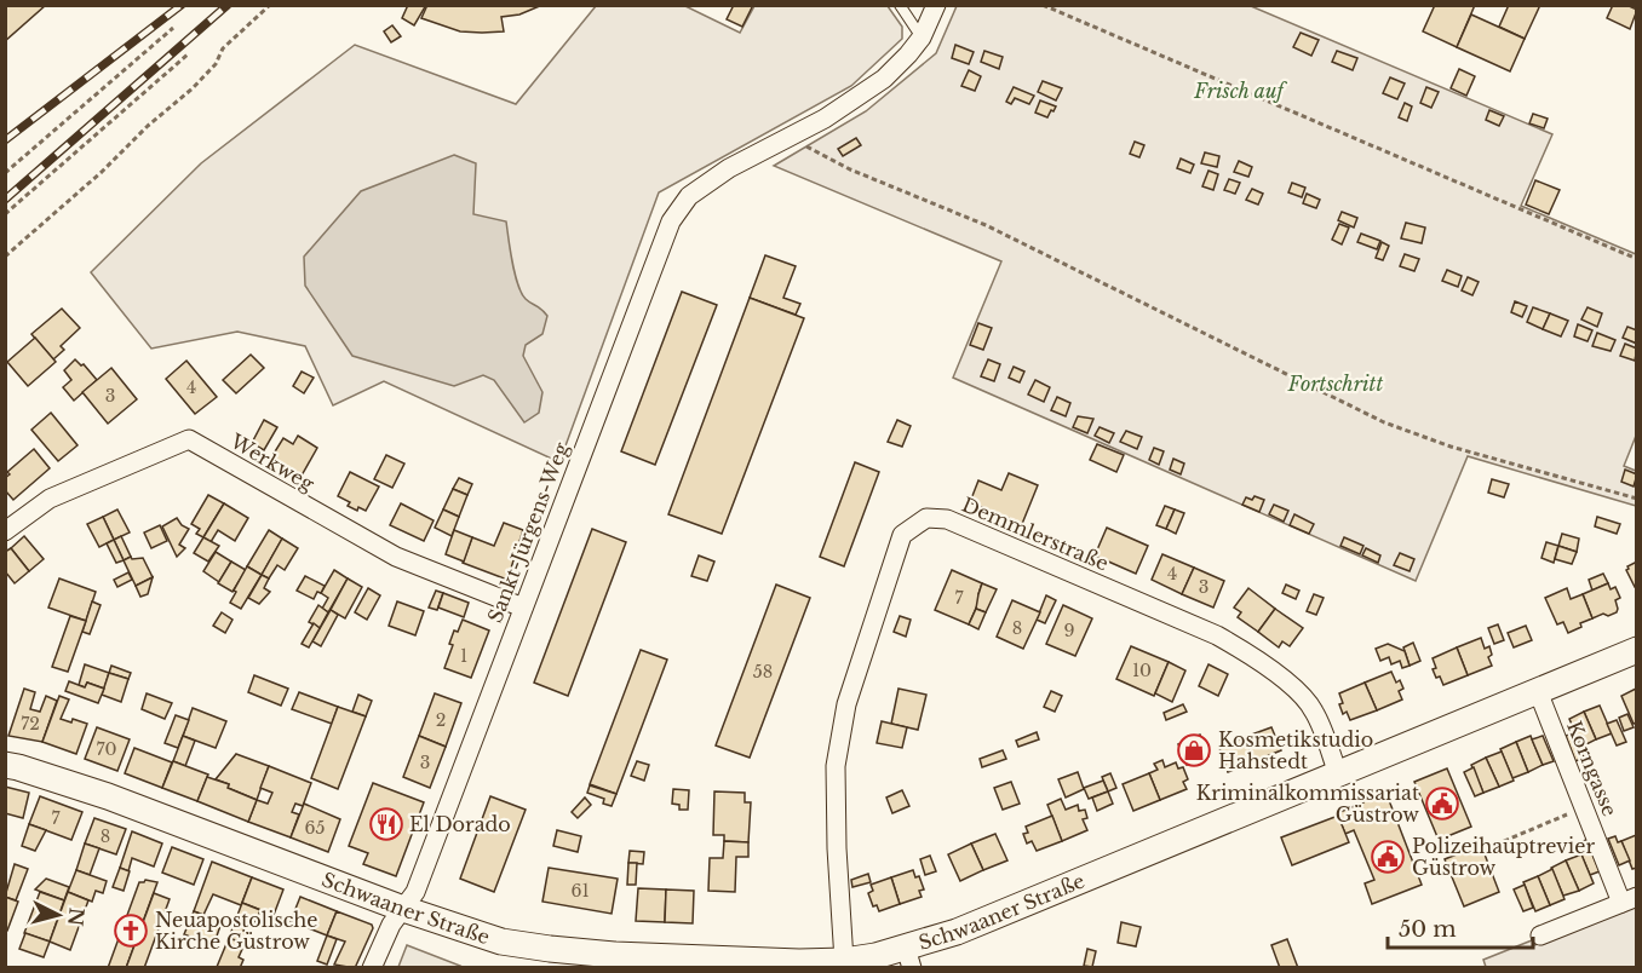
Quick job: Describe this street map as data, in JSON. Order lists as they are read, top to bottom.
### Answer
{
  "streets": {
    "main road": ["Schwaaner Straße"],
    "street": [
      "Werkweg",
      "Sankt-Jürgens-Weg",
      "Demmlerstraße",
      "Korngasse"
    ]
  },
  "crossings": [
    ["Werkweg", "Sankt-Jürgens-Weg"],
    ["Sankt-Jürgens-Weg", "Schwaaner Straße"],
    ["Demmlerstraße", "Schwaaner Straße"],
    ["Korngasse", "Schwaaner Straße"]
  ],
  "parks": ["Frisch auf", "Fortschritt"],
  "places": {
    "shop": ["Kosmetikstudio Hahstedt"],
    "public building": ["Kriminalkommissariat Güstrow", "Polizeihauptrevier Güstrow"],
    "restaurant": ["El Dorado"],
    "church": ["Neuapostolische Kirche Güstrow"]
  },
  "house_numbers": [
    "4",
    "3",
    "4",
    "3",
    "7",
    "8",
    "9",
    "1",
    "10",
    "58",
    "2",
    "72",
    "70",
    "3",
    "7",
    "65",
    "8",
    "61"
  ],
  "scale_bar": "50 m",
  "north": "right"
}
